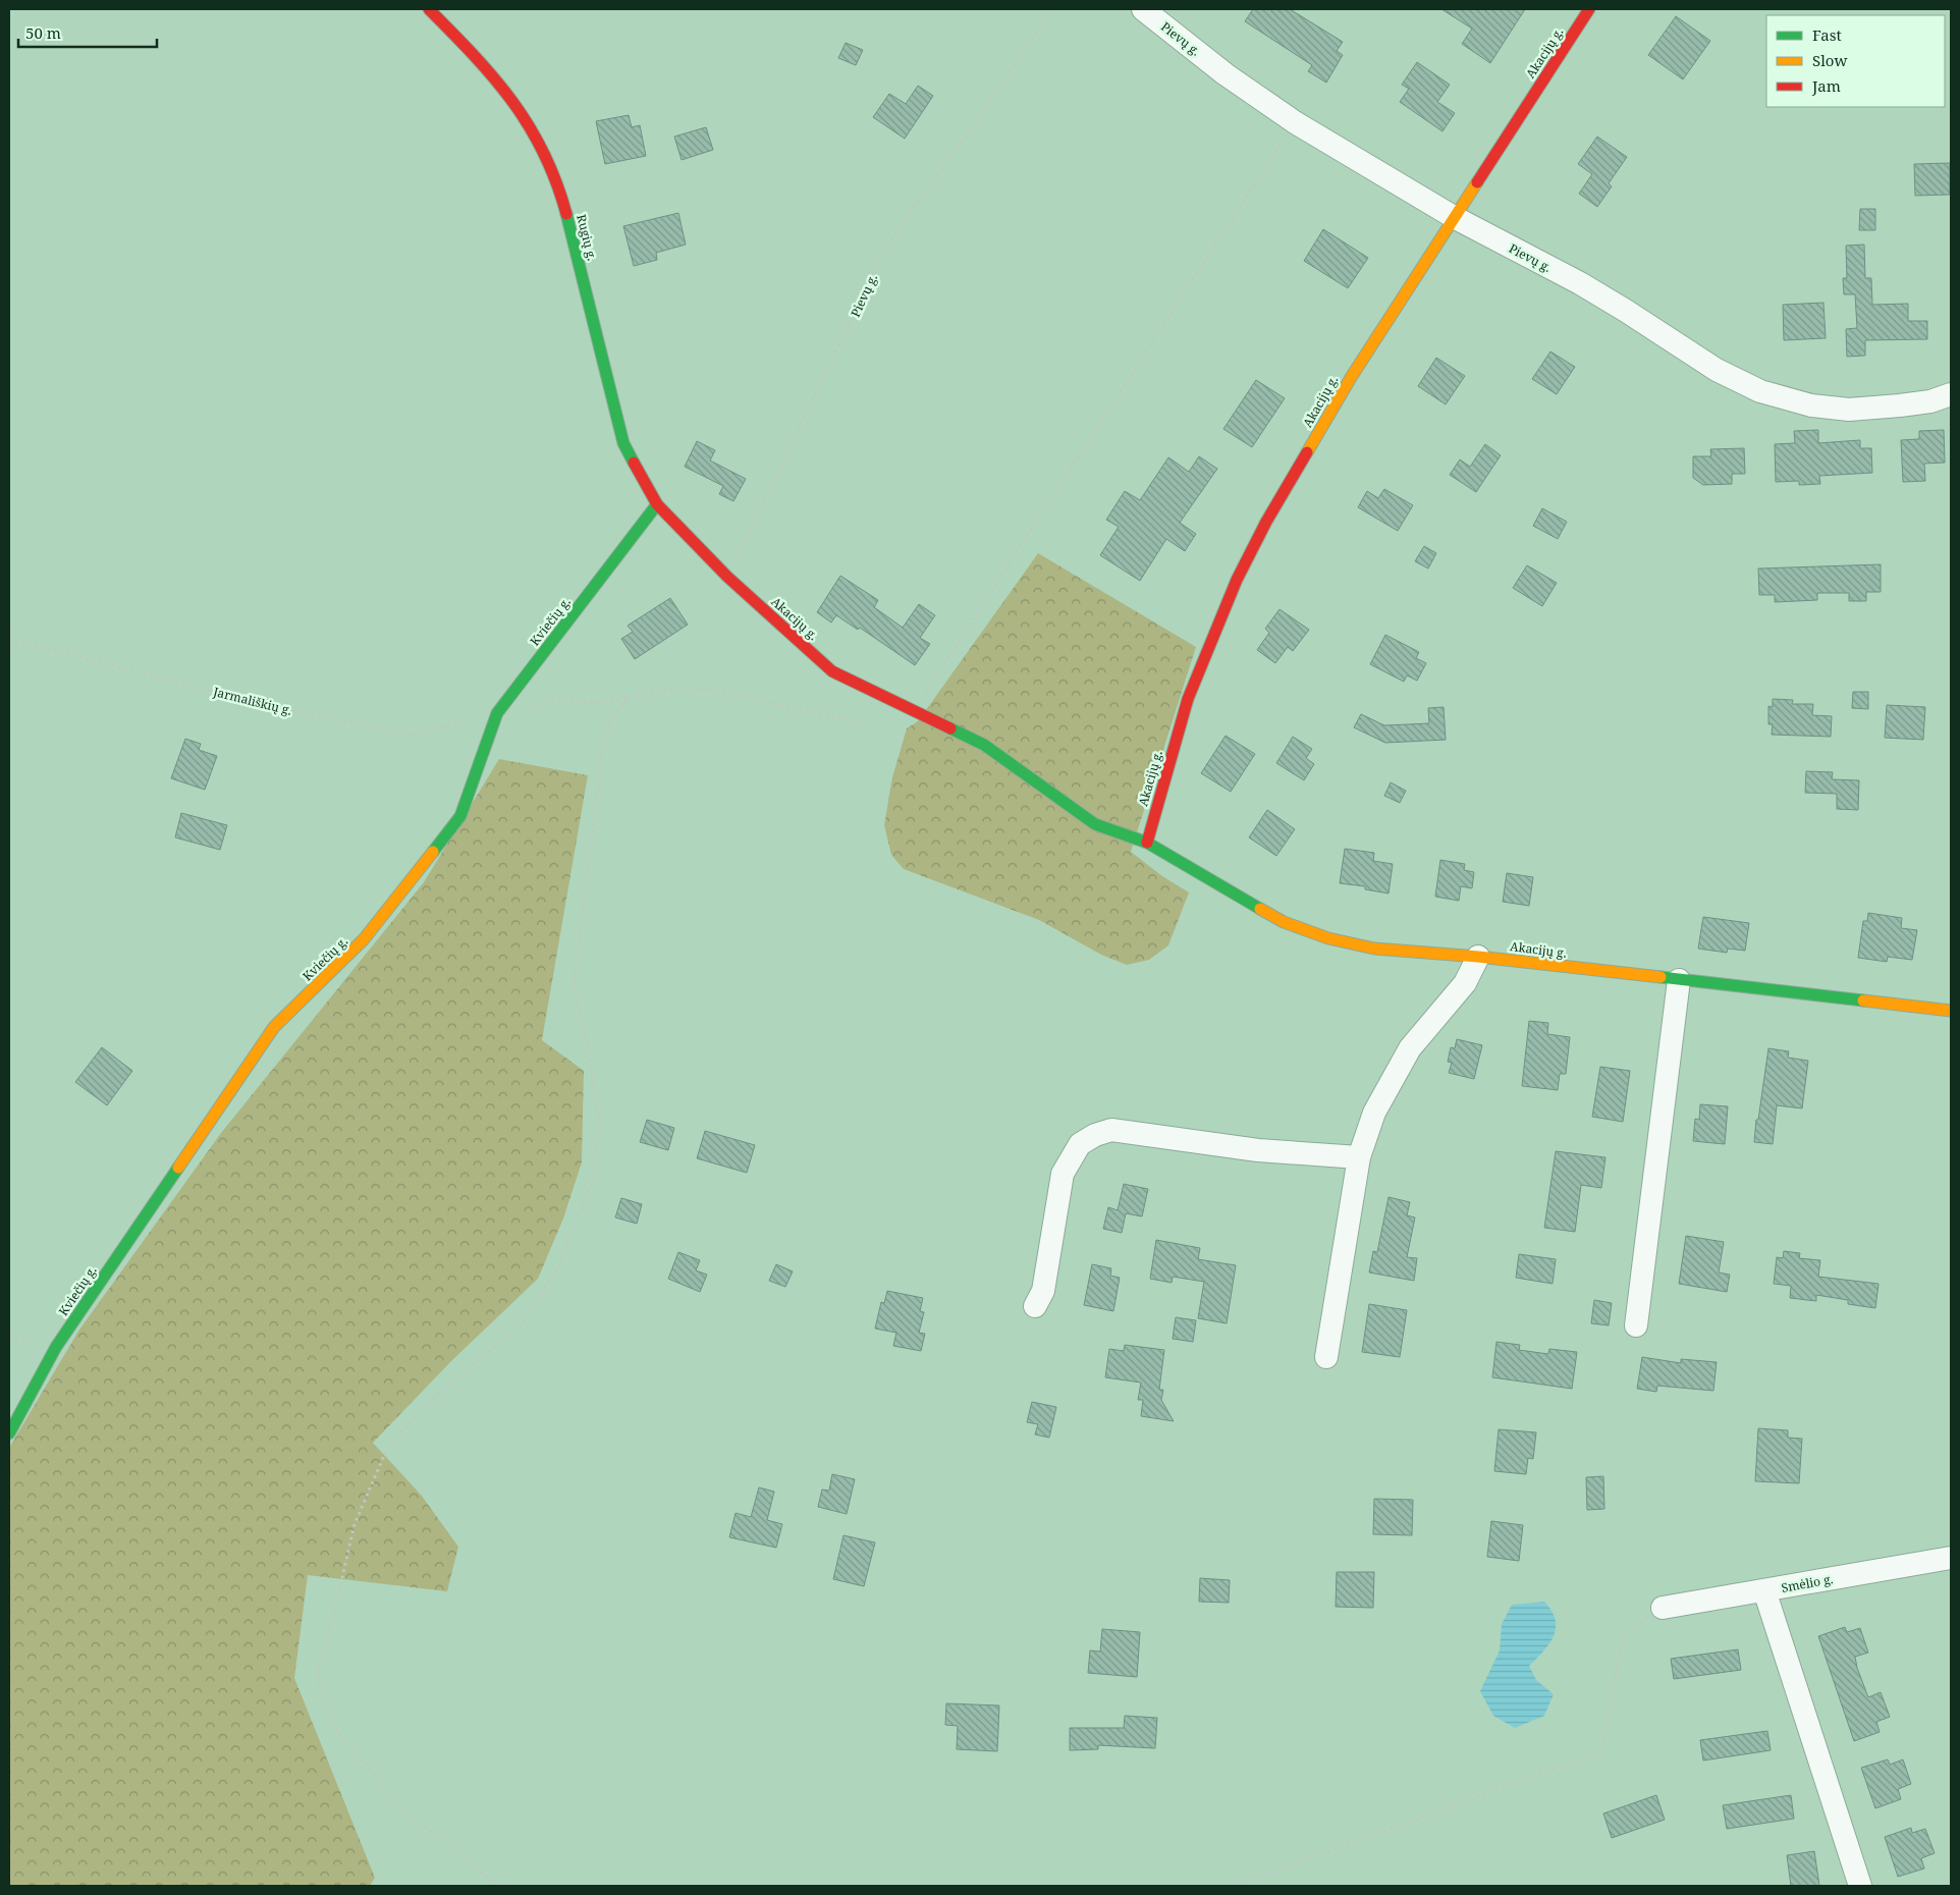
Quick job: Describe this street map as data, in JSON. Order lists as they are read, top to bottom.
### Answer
{
  "streets": {
    "street": [
      "Pievų g.",
      "Akacijų g.",
      "Rugių g.",
      "Kviečių g.",
      "Smėlio g."
    ],
    "path": ["Jarmališkių g."]
  },
  "crossings": [
    ["Pievų g.", "Akacijų g."],
    ["Akacijų g.", "Rugių g."],
    ["Akacijų g.", "Kviečių g."],
    ["Rugių g.", "Kviečių g."],
    ["Kviečių g.", "Jarmališkių g."]
  ],
  "legend": ["Fast", "Slow", "Jam"],
  "scale_bar": "50 m"
}
